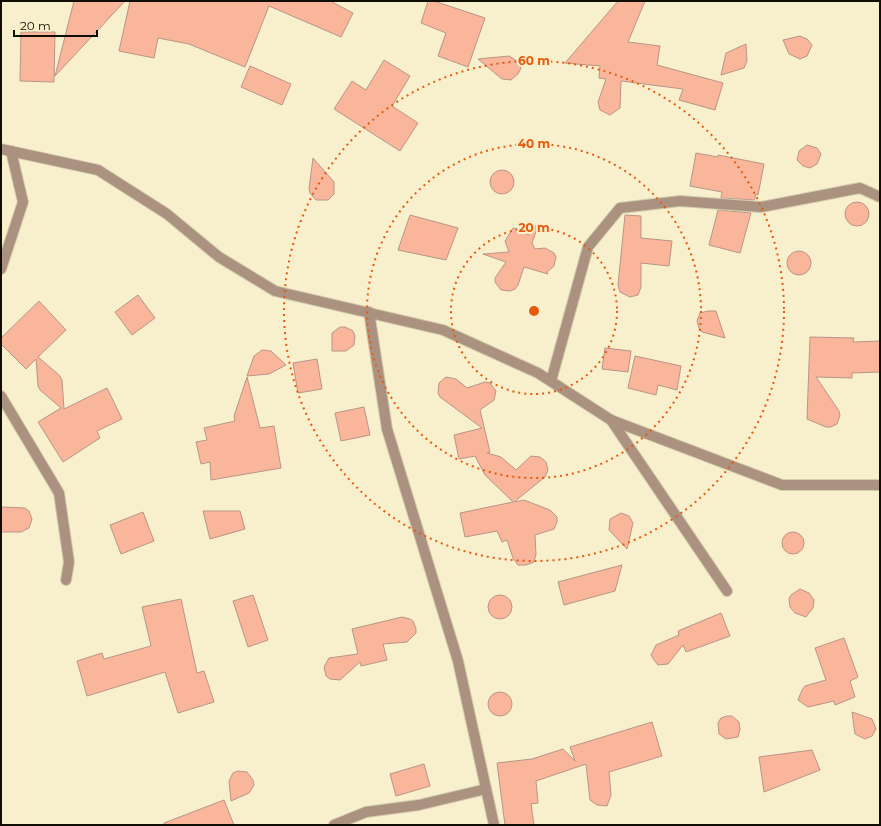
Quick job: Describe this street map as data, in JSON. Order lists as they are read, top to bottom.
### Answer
{
  "scale_bar": "20 m",
  "rings": ["60 m", "40 m", "20 m"]
}
